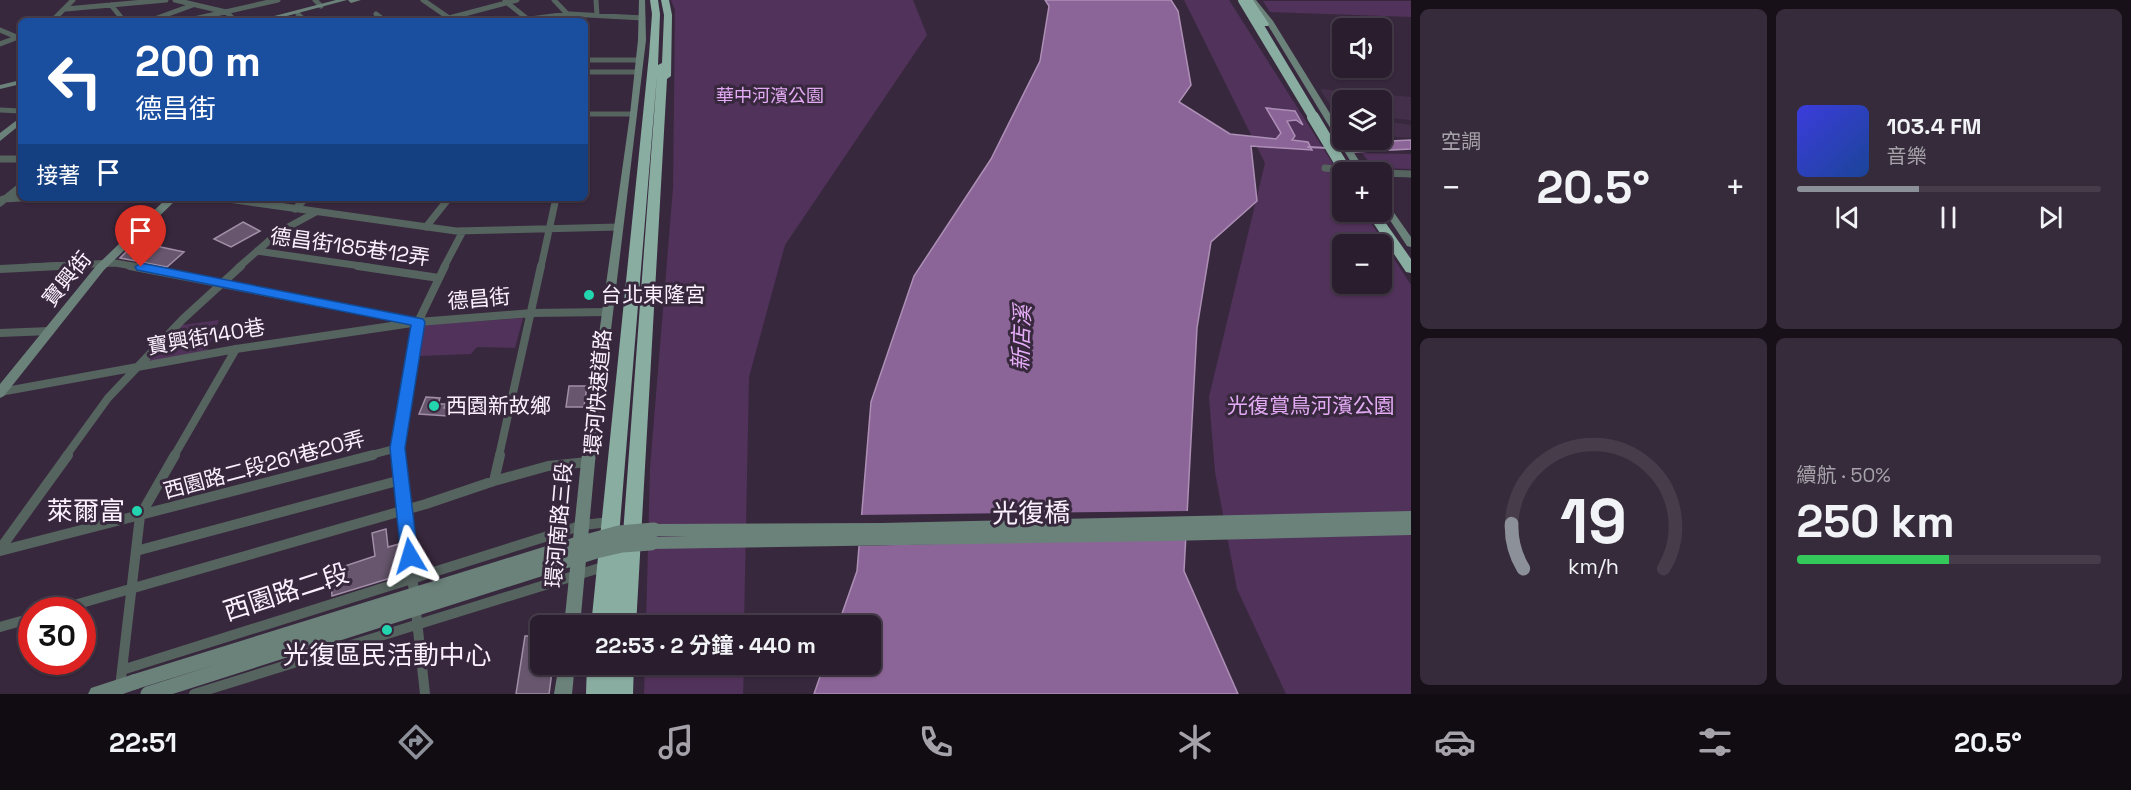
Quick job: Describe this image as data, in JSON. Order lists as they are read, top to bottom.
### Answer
{
  "streets": {
    "highway": ["環河快速道路"],
    "main road": [
      "寶興街",
      "光復橋",
      "環河南路三段",
      "西園路二段"
    ],
    "street": [
      "德昌街185巷12弄",
      "德昌街",
      "寶興街140巷",
      "西園路二段261巷20弄"
    ]
  },
  "crossings": [
    ["寶興街", "德昌街"],
    ["寶興街", "寶興街140巷"],
    ["德昌街", "寶興街140巷"],
    ["德昌街", "環河南路三段"],
    ["環河快速道路", "西園路二段"],
    ["環河南路三段", "西園路二段"]
  ],
  "water": ["新店溪"],
  "parks": ["華中河濱公園", "光復賞鳥河濱公園"],
  "places": [
    "台北東隆宮",
    "西園新故鄉",
    "萊爾富",
    "光復區民活動中心"
  ],
  "page": {
    "tile": [
      "空調",
      ["續航 · 50%", "250 km"]
    ],
    "map_buttons": ["+", "−"],
    "turn": ["200 m", "德昌街"],
    "song": ["103.4 FM", "音樂"],
    "then": "接著",
    "heat": ["−", "20.5°", "+"],
    "limit": "30",
    "trip": "22:53 · 2 分鐘 · 440 m",
    "tabs": ["22:51", "20.5°"],
    "gauge": ["19", "km/h"]
  }
}
